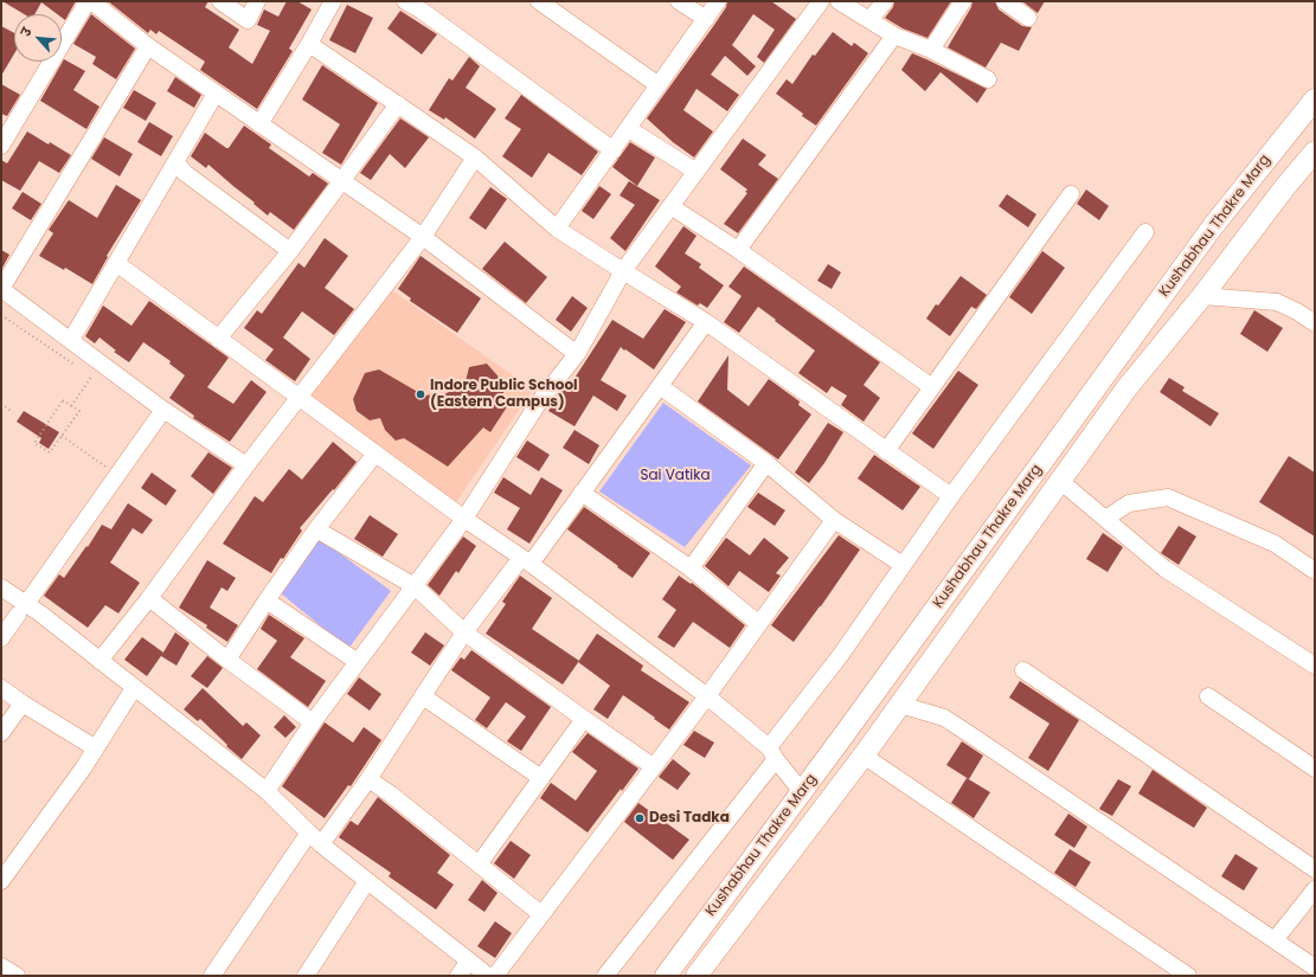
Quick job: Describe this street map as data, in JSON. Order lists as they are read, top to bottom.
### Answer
{
  "streets": {
    "main road": ["Kushabhau Thakre Marg"]
  },
  "parks": ["Sai Vatika"],
  "places": ["Indore Public School (Eastern Campus)", "Desi Tadka"],
  "north": "top left"
}
